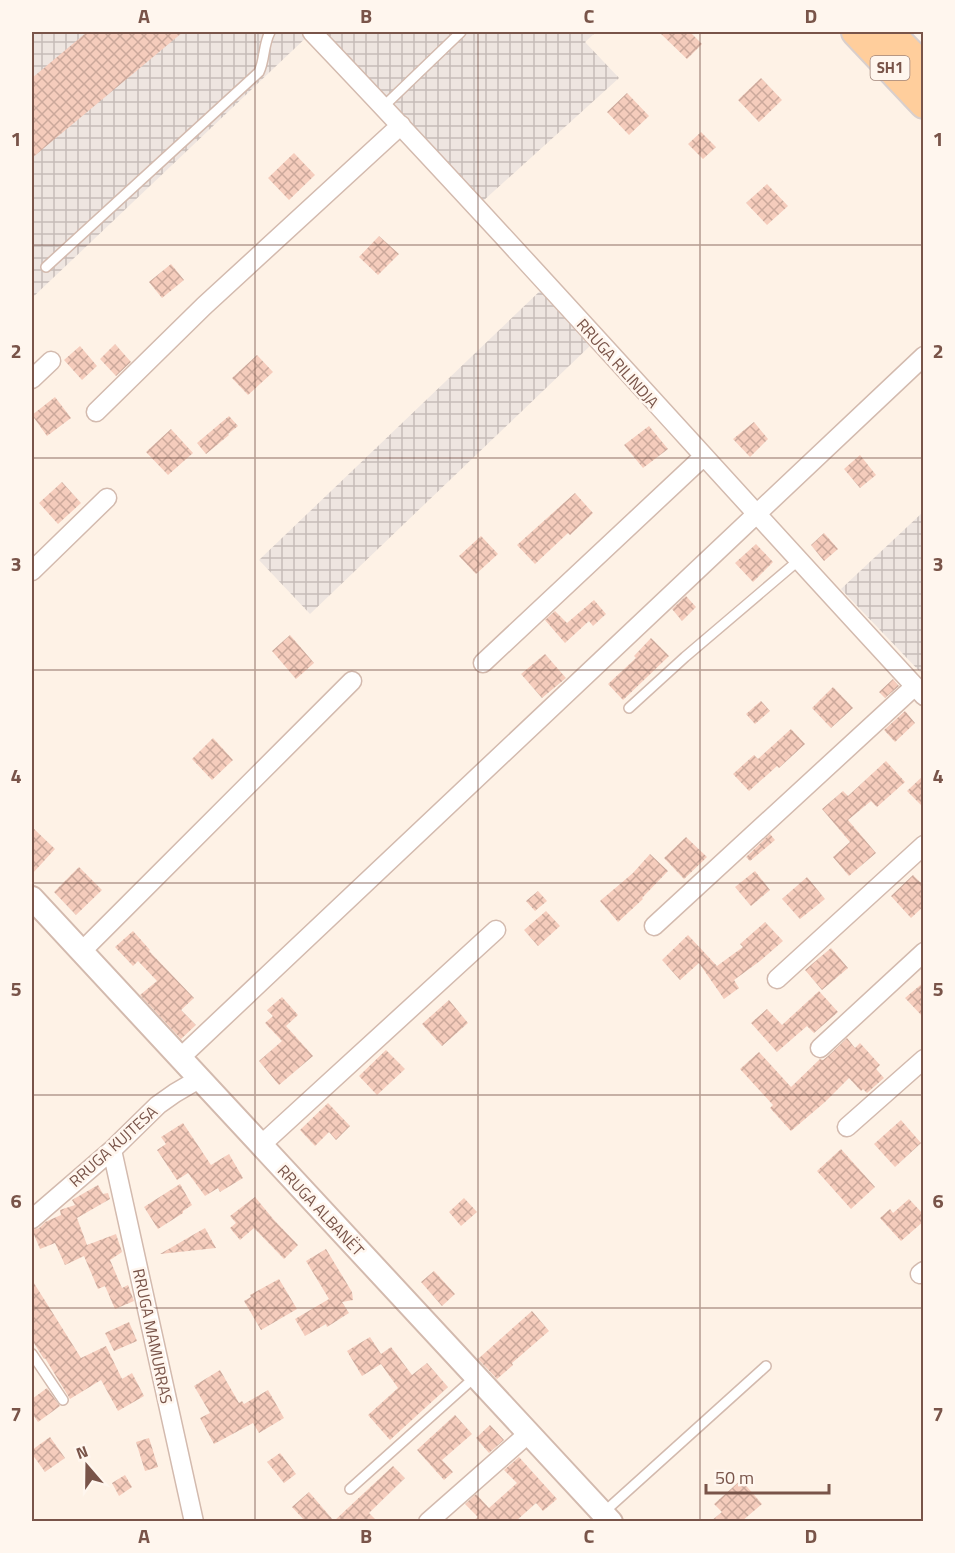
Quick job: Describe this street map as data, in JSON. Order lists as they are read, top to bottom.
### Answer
{
  "streets": {
    "main road": ["SH1"],
    "street": [
      "RRUGA RILINDJA",
      "RRUGA KUJTESA",
      "RRUGA ALBANËT",
      "RRUGA MAMURRAS"
    ]
  },
  "crossings": [
    ["RRUGA KUJTESA", "RRUGA ALBANËT"],
    ["RRUGA KUJTESA", "RRUGA MAMURRAS"]
  ],
  "scale_bar": "50 m",
  "north": "top",
  "grid": {
    "columns": [
      "A",
      "B",
      "C",
      "D"
    ],
    "rows": [
      "1",
      "2",
      "3",
      "4",
      "5",
      "6",
      "7"
    ]
  }
}
